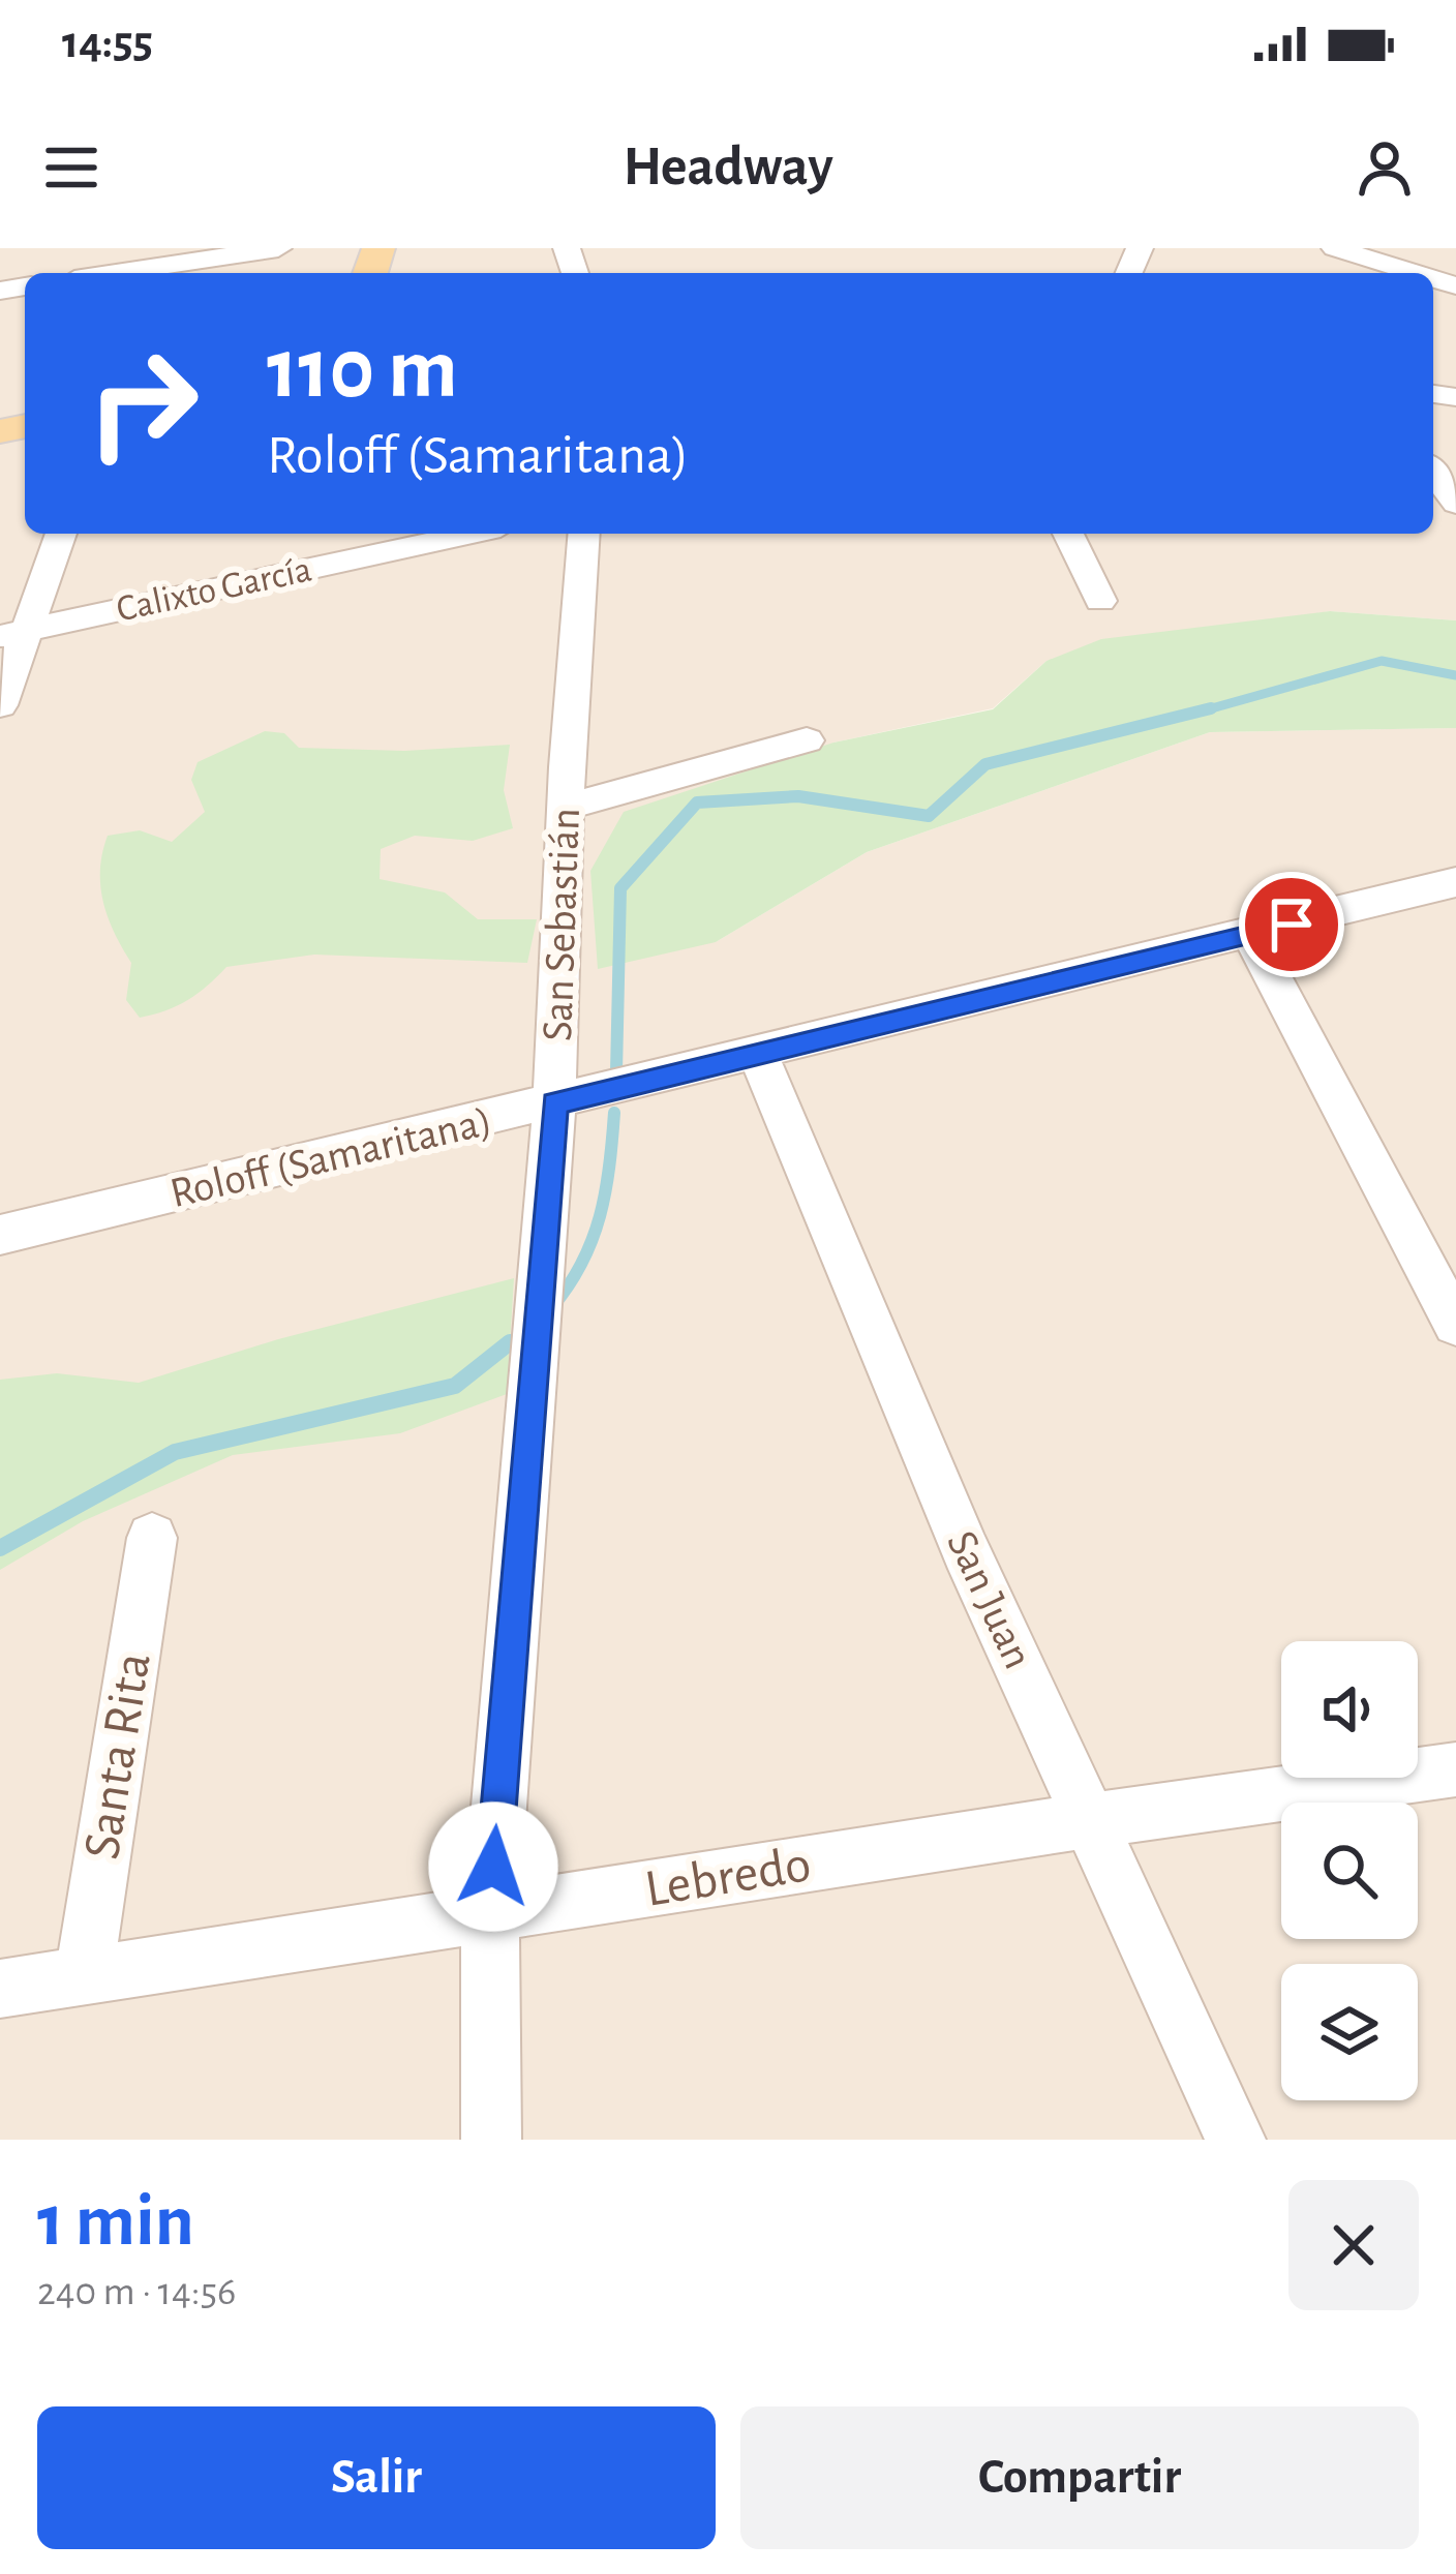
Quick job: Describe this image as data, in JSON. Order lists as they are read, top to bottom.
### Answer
{
  "streets": {
    "street": [
      "Calixto García",
      "San Sebastián",
      "Roloff (Samaritana)",
      "San Juan",
      "Santa Rita",
      "Lebredo"
    ]
  },
  "crossings": [
    ["San Sebastián", "Roloff (Samaritana)"],
    ["San Sebastián", "Lebredo"],
    ["Roloff (Samaritana)", "San Juan"],
    ["San Juan", "Lebredo"],
    ["Santa Rita", "Lebredo"]
  ],
  "page": {
    "status": "14:55",
    "header": "Headway",
    "turn": ["110 m", "Roloff (Samaritana)"],
    "heading": ["1 min", "240 m · 14:56"],
    "buttons": ["Salir", "Compartir"]
  }
}
